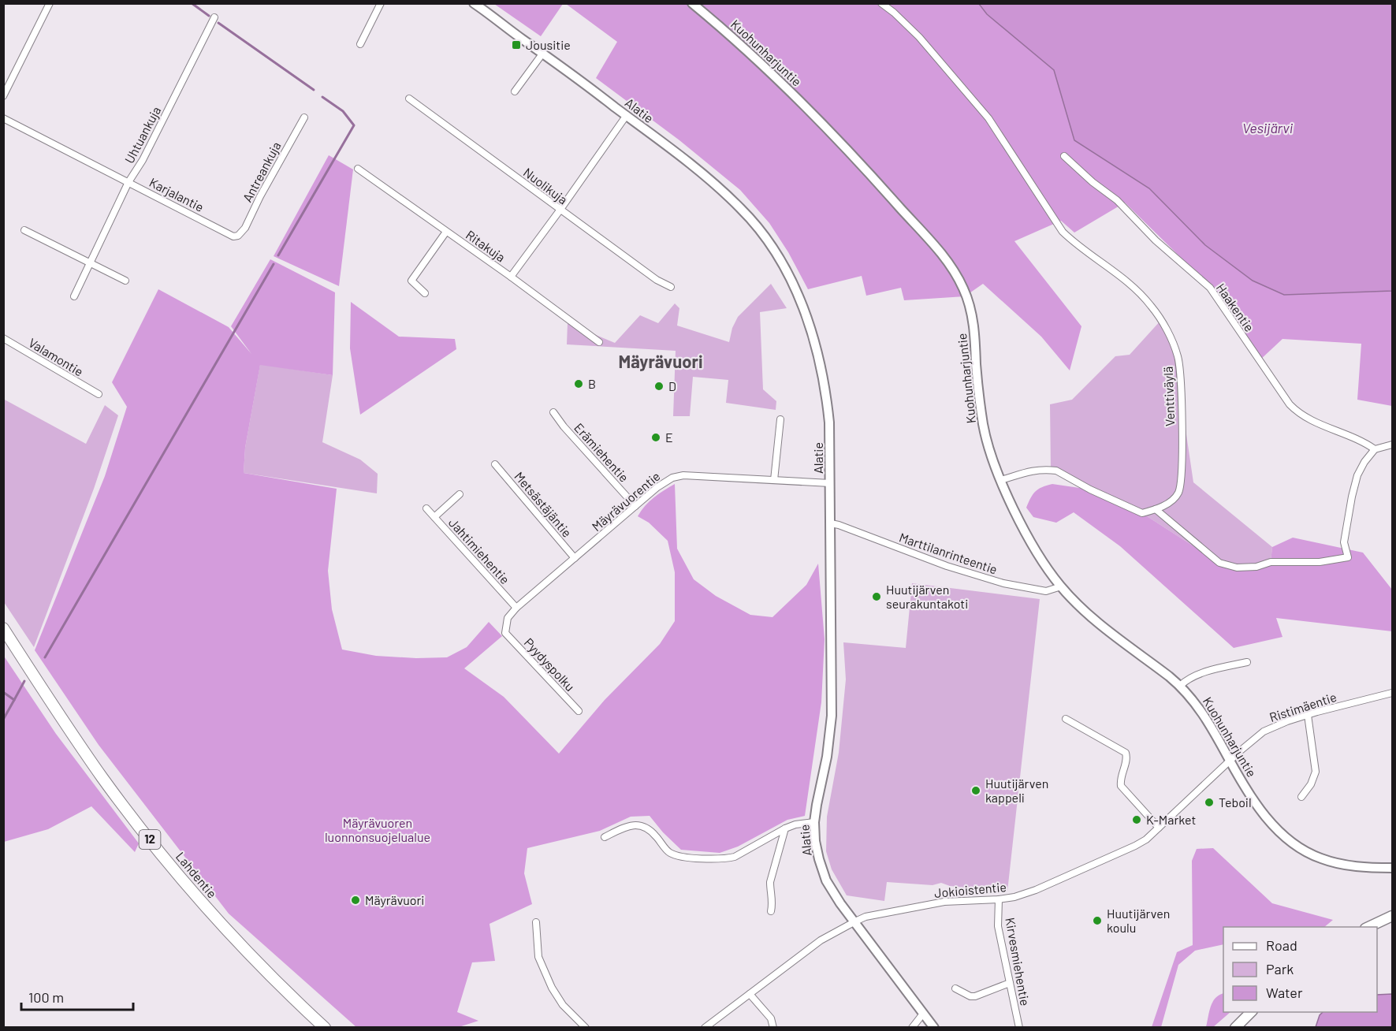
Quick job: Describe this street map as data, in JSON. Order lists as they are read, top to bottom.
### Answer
{
  "streets": {
    "highway": ["12", "Lahdentie"],
    "street": [
      "Kuohunharjuntie",
      "Alatie",
      "Uhtuankuja",
      "Antreankuja",
      "Nuolikuja",
      "Karjalantie",
      "Ritakuja",
      "Haakentie",
      "Valamontie",
      "Venttiväylä",
      "Erämiehentie",
      "Mäyrävuorentie",
      "Metsästäjäntie",
      "Jahtimiehentie",
      "Marttilanrinteentie",
      "Pyydyspolku",
      "Ristimäentie",
      "Jokioistentie",
      "Kirvesmiehentie"
    ]
  },
  "crossings": [
    ["Kuohunharjuntie", "Marttilanrinteentie"],
    ["Kuohunharjuntie", "Ristimäentie"],
    ["Kuohunharjuntie", "Jokioistentie"],
    ["Alatie", "Mäyrävuorentie"],
    ["Alatie", "Marttilanrinteentie"],
    ["Alatie", "Jokioistentie"],
    ["Uhtuankuja", "Karjalantie"],
    ["Antreankuja", "Karjalantie"],
    ["Erämiehentie", "Mäyrävuorentie"],
    ["Mäyrävuorentie", "Metsästäjäntie"],
    ["Mäyrävuorentie", "Jahtimiehentie"],
    ["Mäyrävuorentie", "Pyydyspolku"],
    ["Ristimäentie", "Jokioistentie"],
    ["Jokioistentie", "Kirvesmiehentie"]
  ],
  "districts": ["Mäyrävuori"],
  "water": ["Vesijärvi"],
  "parks": ["Mäyrävuoren luonnonsuojelualue"],
  "places": {
    "transit": ["Jousitie"],
    "other": [
      "B",
      "D",
      "E",
      "Huutijärven seurakuntakoti",
      "Huutijärven kappeli",
      "Teboil",
      "K-Market",
      "Mäyrävuori",
      "Huutijärven koulu"
    ]
  },
  "legend": ["Road", "Park", "Water"],
  "scale_bar": "100 m"
}
